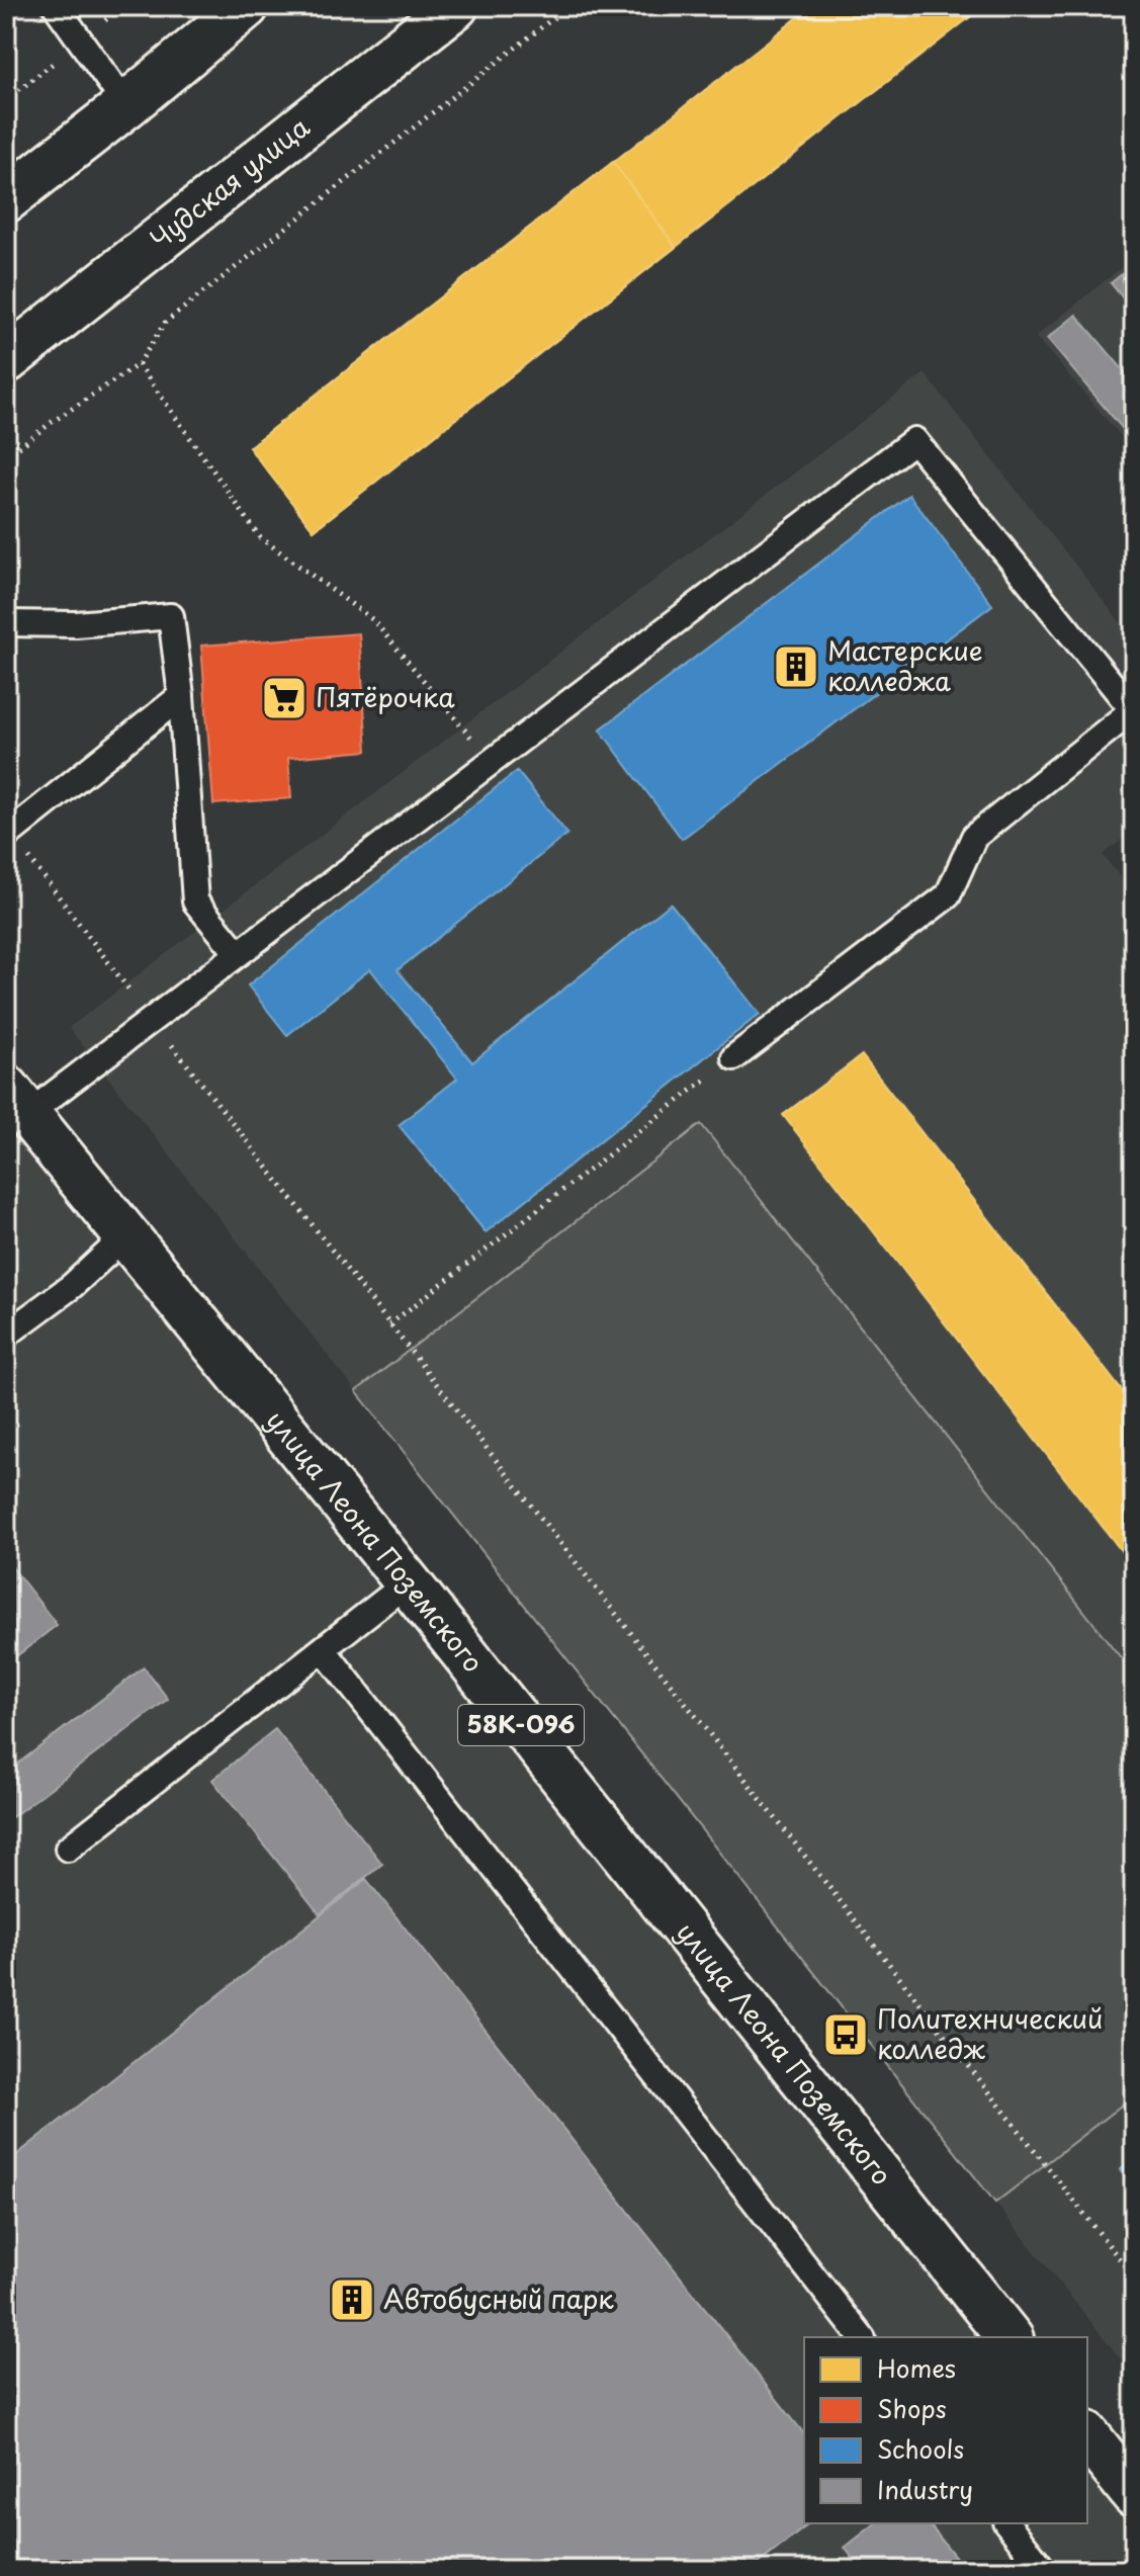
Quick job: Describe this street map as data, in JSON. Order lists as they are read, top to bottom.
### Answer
{
  "streets": {
    "highway": ["Чудская улица", "улица Леона Поземского", "58К-096"]
  },
  "places": {
    "building": ["Мастерские колледжа", "Автобусный парк"],
    "supermarket": ["Пятёрочка"],
    "bus stop": ["Политехнический колледж"]
  },
  "legend": [
    "Homes",
    "Shops",
    "Schools",
    "Industry"
  ]
}
